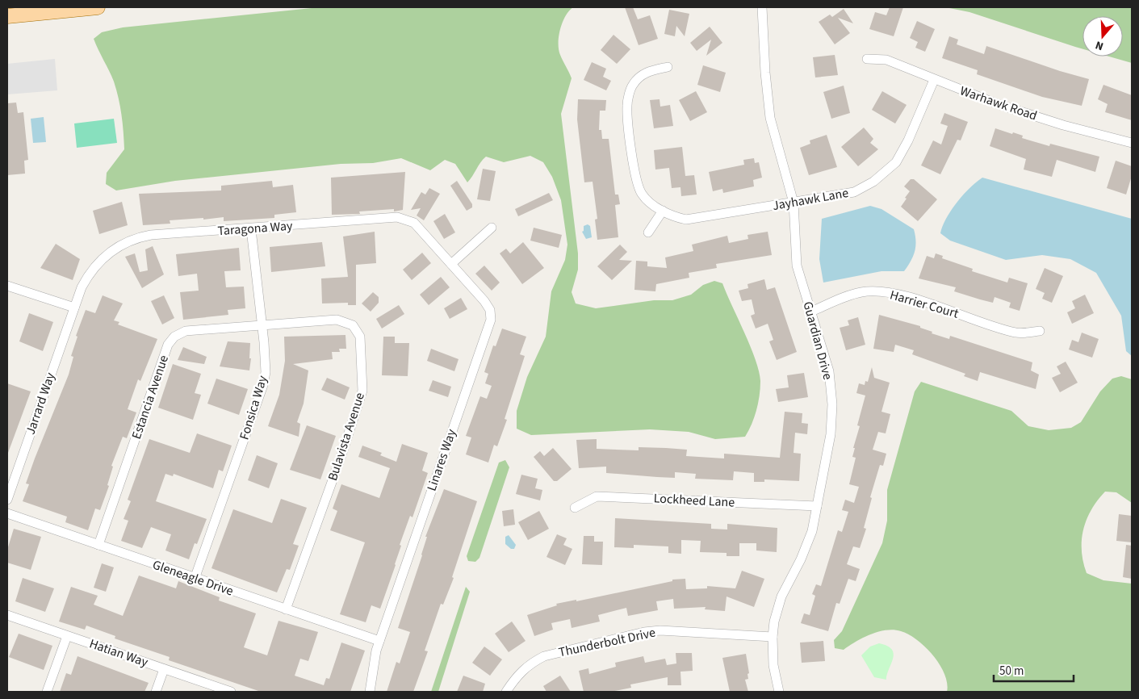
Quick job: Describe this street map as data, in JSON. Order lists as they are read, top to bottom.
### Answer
{
  "streets": {
    "street": [
      "Warhawk Road",
      "Jayhawk Lane",
      "Taragona Way",
      "Harrier Court",
      "Guardian Drive",
      "Estancia Avenue",
      "Jarrard Way",
      "Fonsica Way",
      "Bulavista Avenue",
      "Linares Way",
      "Lockheed Lane",
      "Gleneagle Drive",
      "Thunderbolt Drive",
      "Hatian Way"
    ]
  },
  "crossings": [
    ["Warhawk Road", "Jayhawk Lane"],
    ["Jayhawk Lane", "Guardian Drive"],
    ["Taragona Way", "Jarrard Way"],
    ["Taragona Way", "Fonsica Way"],
    ["Taragona Way", "Linares Way"],
    ["Harrier Court", "Guardian Drive"],
    ["Guardian Drive", "Lockheed Lane"],
    ["Guardian Drive", "Thunderbolt Drive"],
    ["Estancia Avenue", "Fonsica Way"],
    ["Estancia Avenue", "Bulavista Avenue"],
    ["Estancia Avenue", "Gleneagle Drive"],
    ["Fonsica Way", "Bulavista Avenue"],
    ["Fonsica Way", "Gleneagle Drive"],
    ["Bulavista Avenue", "Gleneagle Drive"],
    ["Linares Way", "Gleneagle Drive"]
  ],
  "scale_bar": "50 m",
  "north": "bottom"
}
